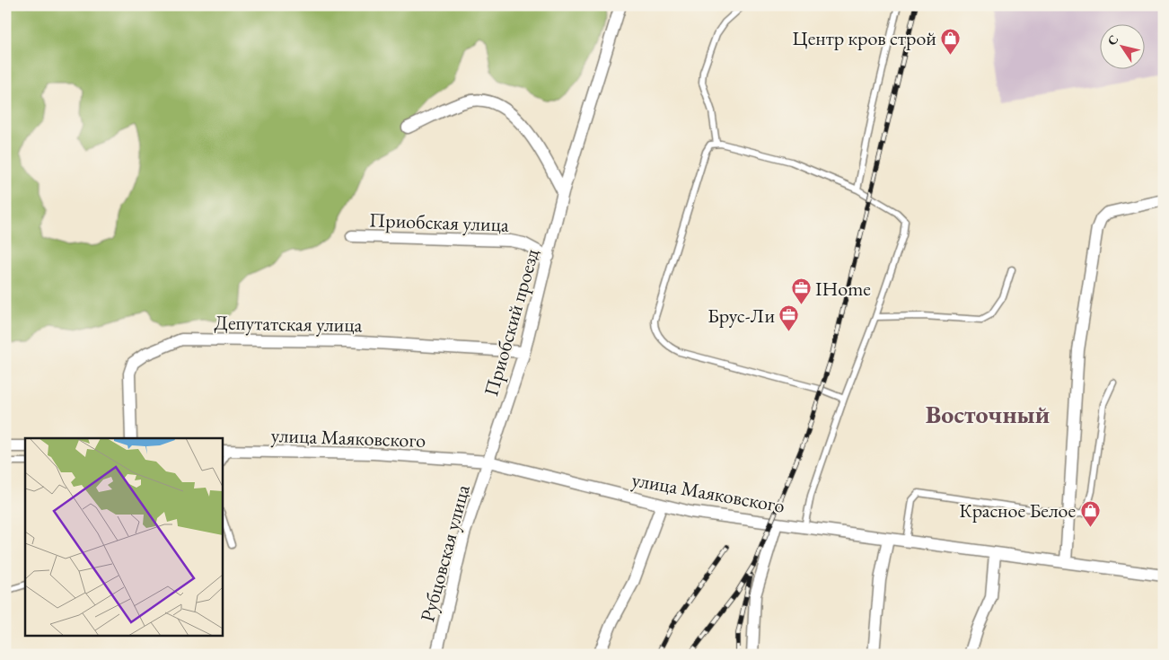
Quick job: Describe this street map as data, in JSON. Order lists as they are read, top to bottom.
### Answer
{
  "streets": {
    "street": [
      "Приобская улица",
      "Приобский проезд",
      "Депутатская улица",
      "улица Маяковского",
      "Рубцовская улица"
    ]
  },
  "crossings": [
    ["Приобская улица", "Приобский проезд"],
    ["Приобский проезд", "Депутатская улица"],
    ["Приобский проезд", "улица Маяковского"],
    ["Приобский проезд", "Рубцовская улица"],
    ["улица Маяковского", "Рубцовская улица"]
  ],
  "districts": ["Восточный"],
  "places": {
    "shop": ["Центр кров строй", "Красное Белое"],
    "office": ["IHome", "Брус-Ли"]
  },
  "north": "top left"
}
